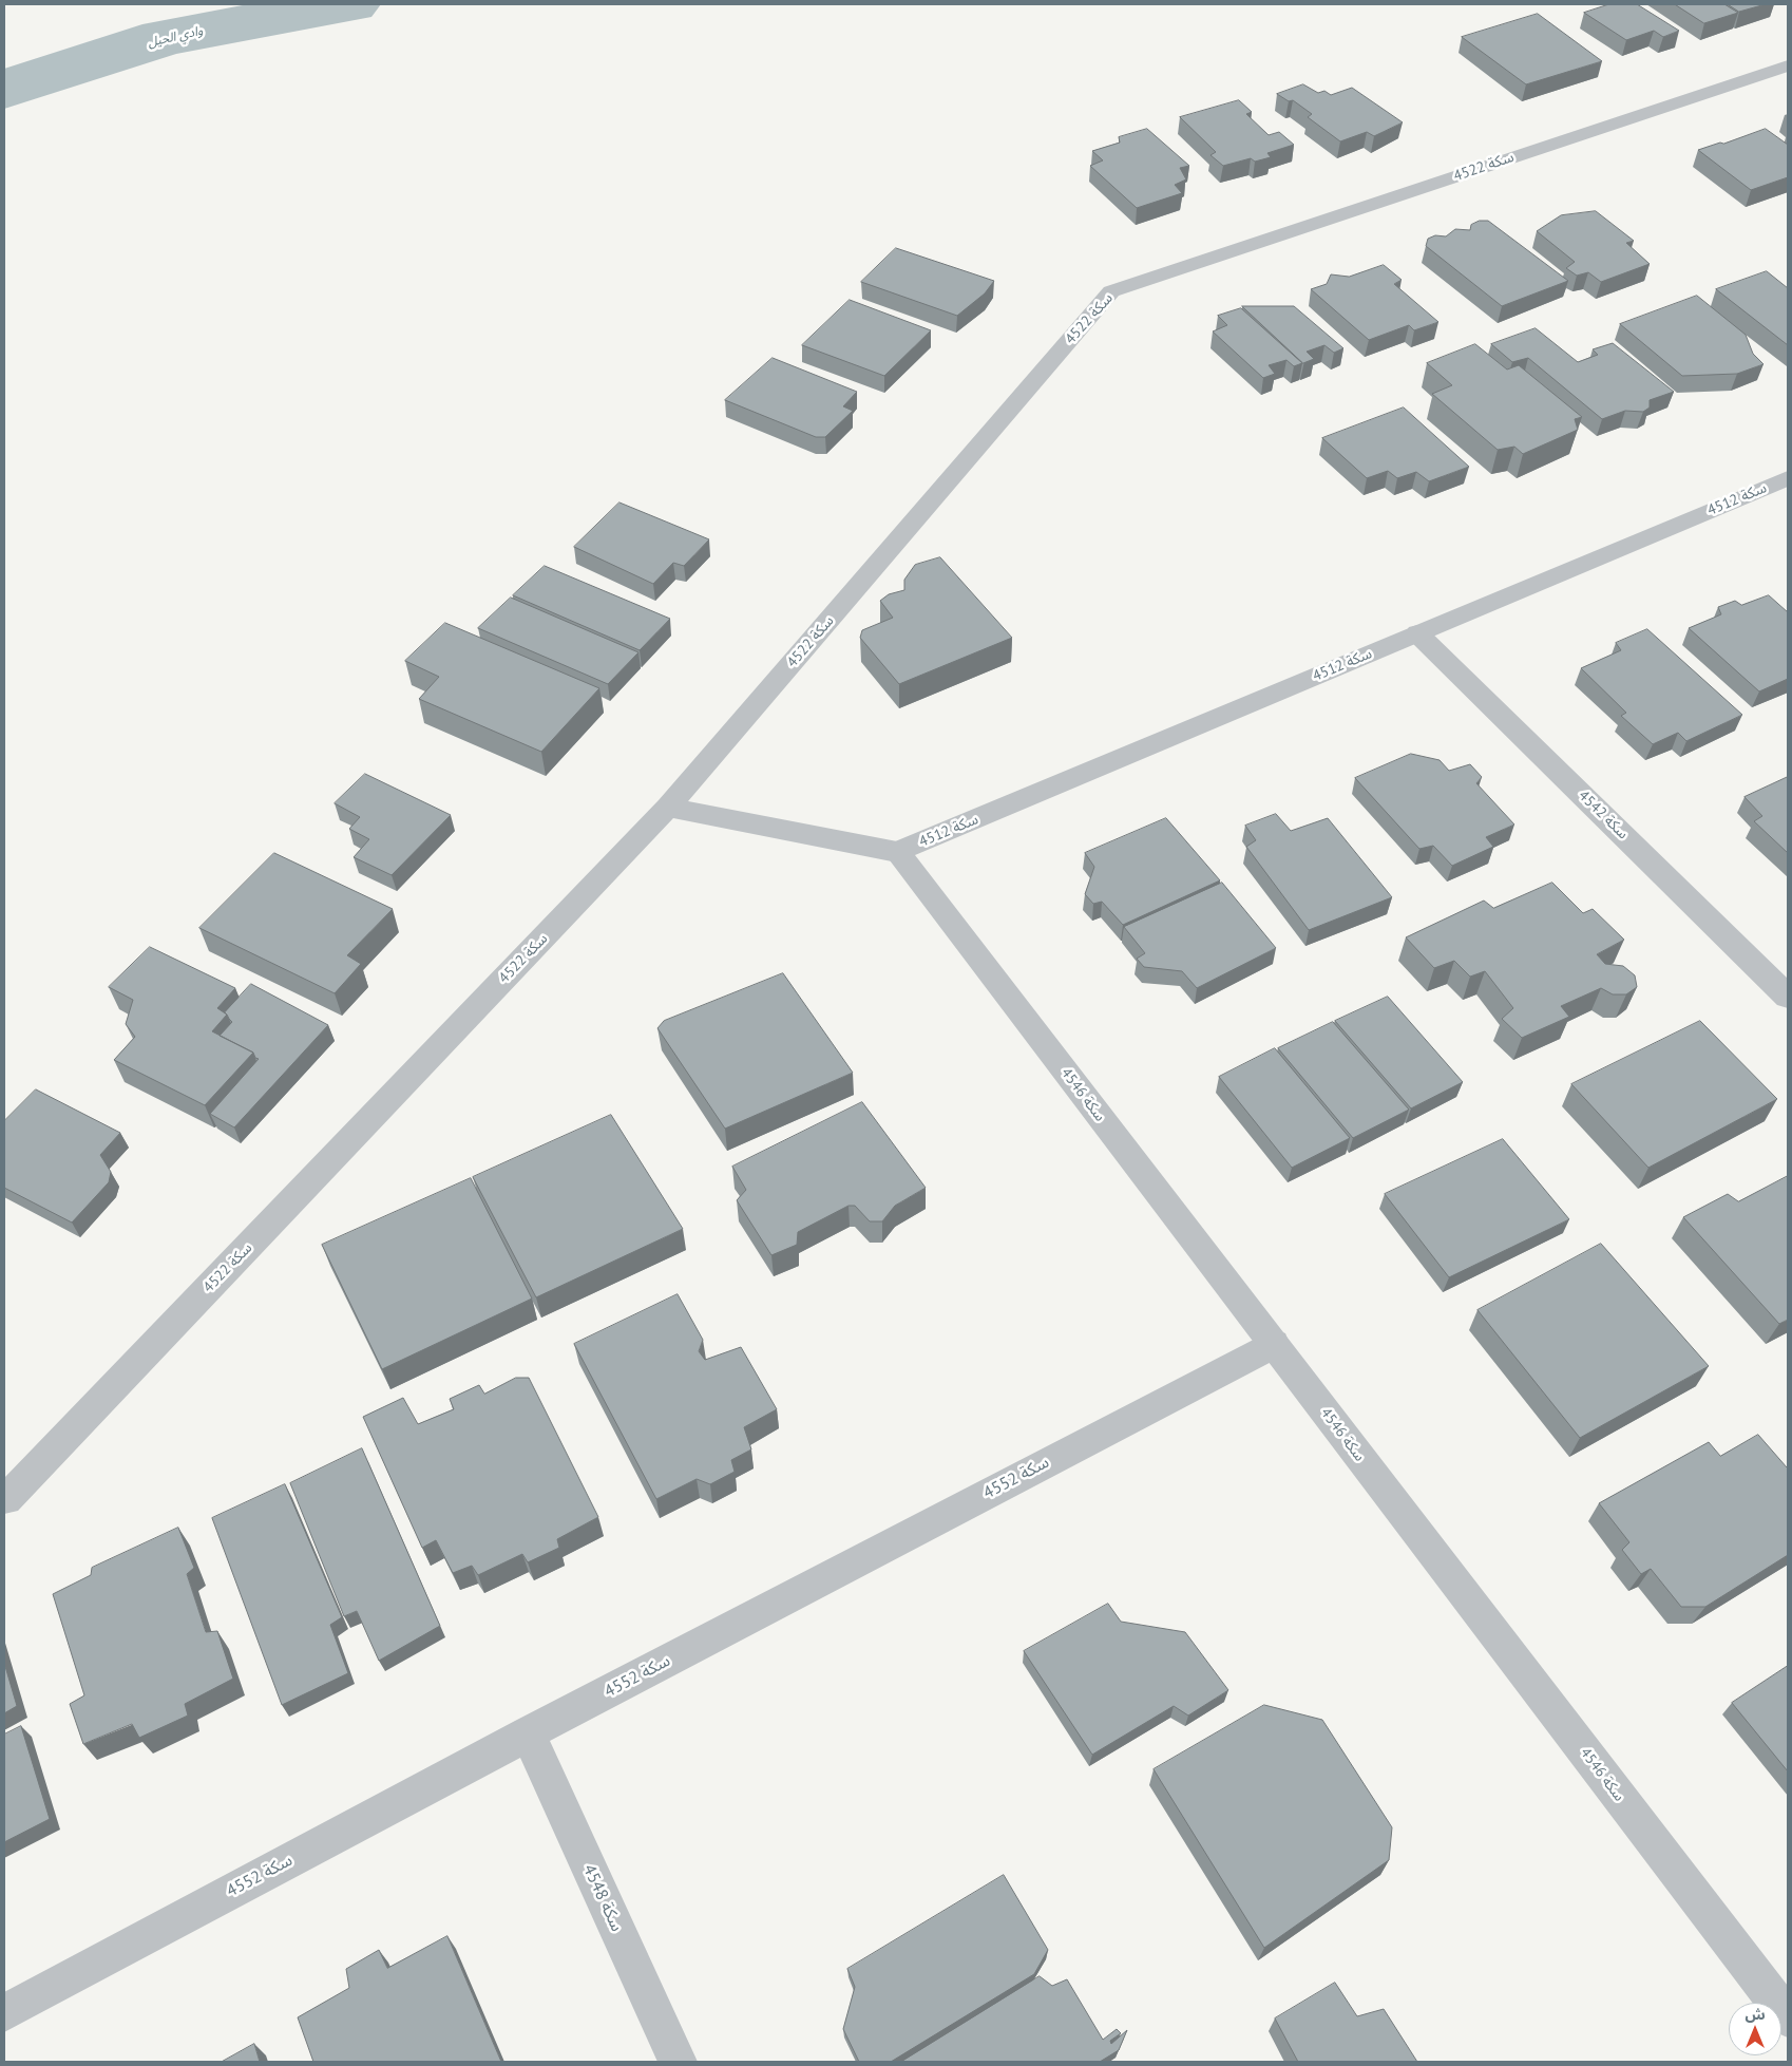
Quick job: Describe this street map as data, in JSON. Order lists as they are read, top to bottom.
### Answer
{
  "streets": {
    "street": [
      "سكة 4522",
      "سكة 4512",
      "سكة 4542",
      "سكة 4546",
      "سكة 4552",
      "سكة 4548"
    ]
  },
  "crossings": [
    ["سكة 4512", "سكة 4542"],
    ["سكة 4512", "سكة 4546"],
    ["سكة 4546", "سكة 4552"],
    ["سكة 4552", "سكة 4548"]
  ],
  "water": ["وادي الحيل"],
  "north": "top"
}
